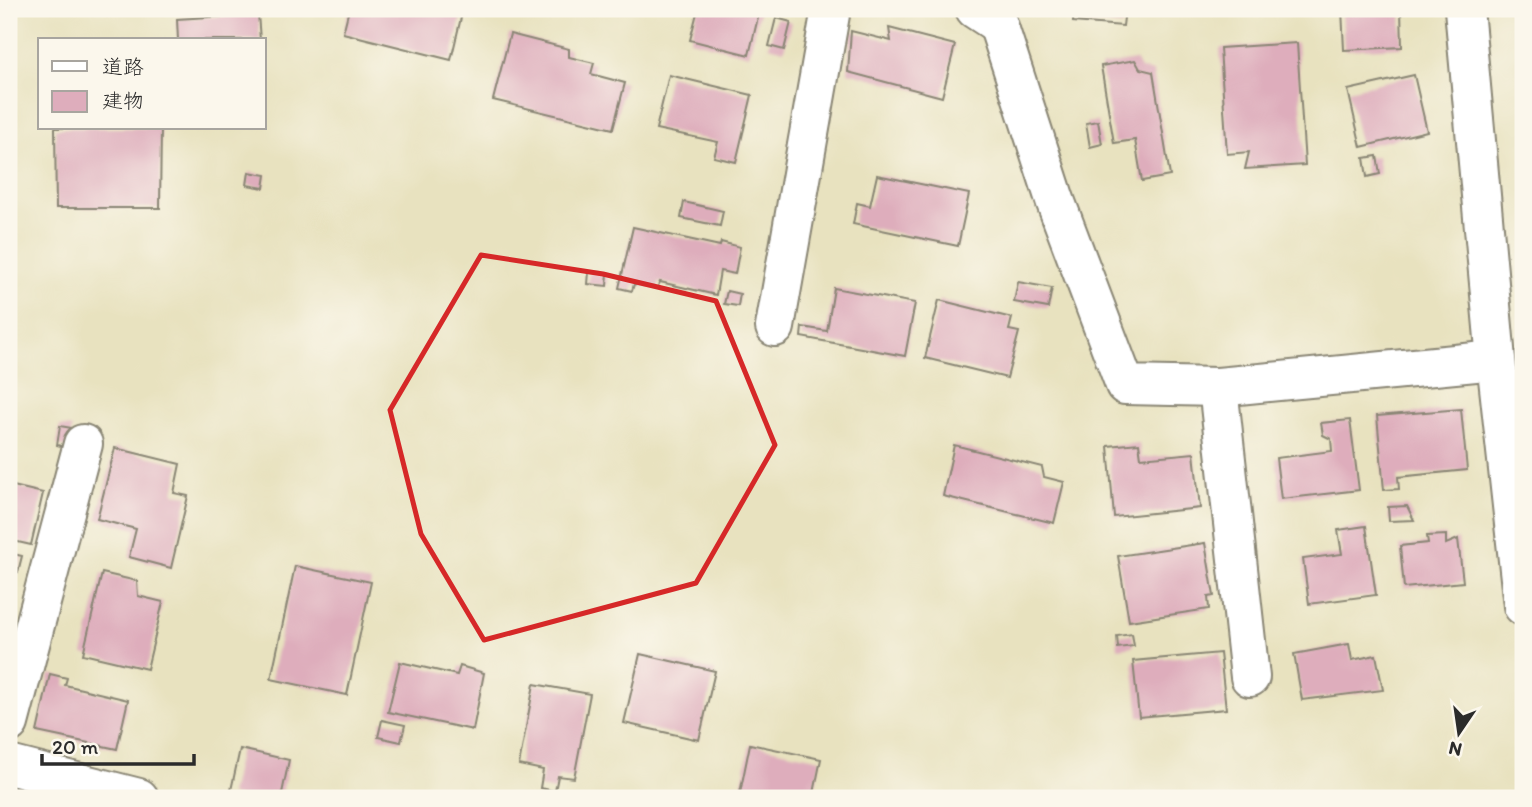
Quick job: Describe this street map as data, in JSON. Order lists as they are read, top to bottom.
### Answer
{
  "legend": ["道路", "建物"],
  "scale_bar": "20 m",
  "north": "bottom"
}
